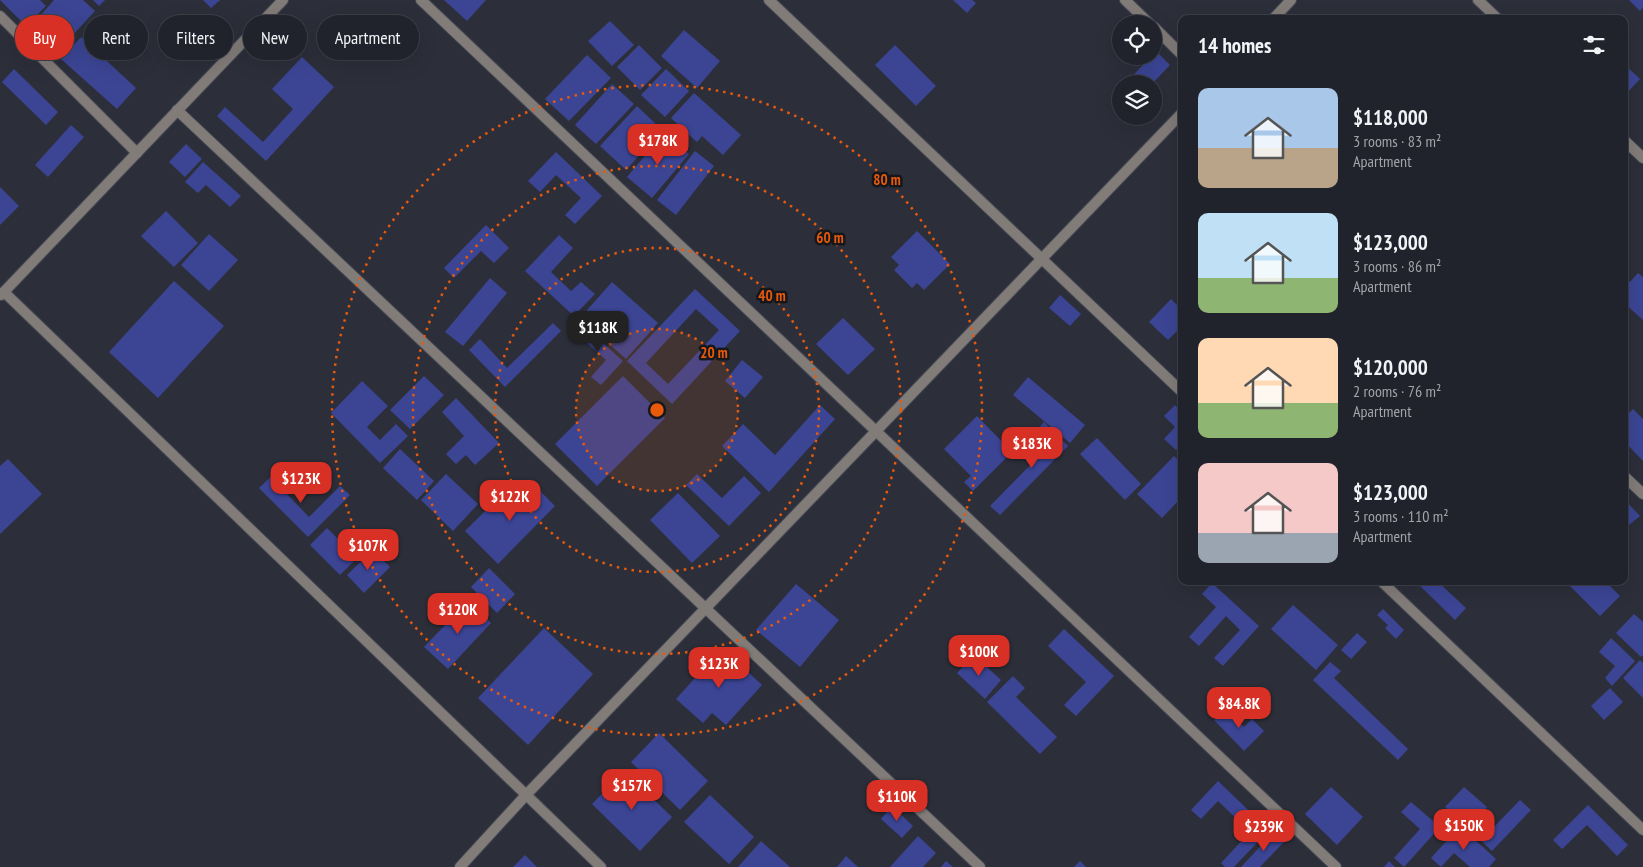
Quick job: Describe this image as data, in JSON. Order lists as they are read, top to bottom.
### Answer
{
  "page": {
    "chip": [
      "Buy",
      "Rent",
      "Filters",
      "New",
      "Apartment"
    ],
    "heading": "14 homes",
    "list": [
      {
        "name": "$118,000",
        "note": "3 rooms · 83 m² · Apartment"
      },
      {
        "name": "$123,000",
        "note": "3 rooms · 86 m² · Apartment"
      },
      {
        "name": "$120,000",
        "note": "2 rooms · 76 m² · Apartment"
      },
      {
        "name": "$123,000",
        "note": "3 rooms · 110 m² · Apartment"
      }
    ],
    "price": [
      "$178K",
      "$118K",
      "$183K",
      "$123K",
      "$122K",
      "$107K",
      "$120K",
      "$100K",
      "$123K",
      "$84.8K",
      "$157K",
      "$110K",
      "$150K",
      "$239K"
    ]
  },
  "rings": [
    "80 m",
    "60 m",
    "40 m",
    "20 m"
  ]
}
